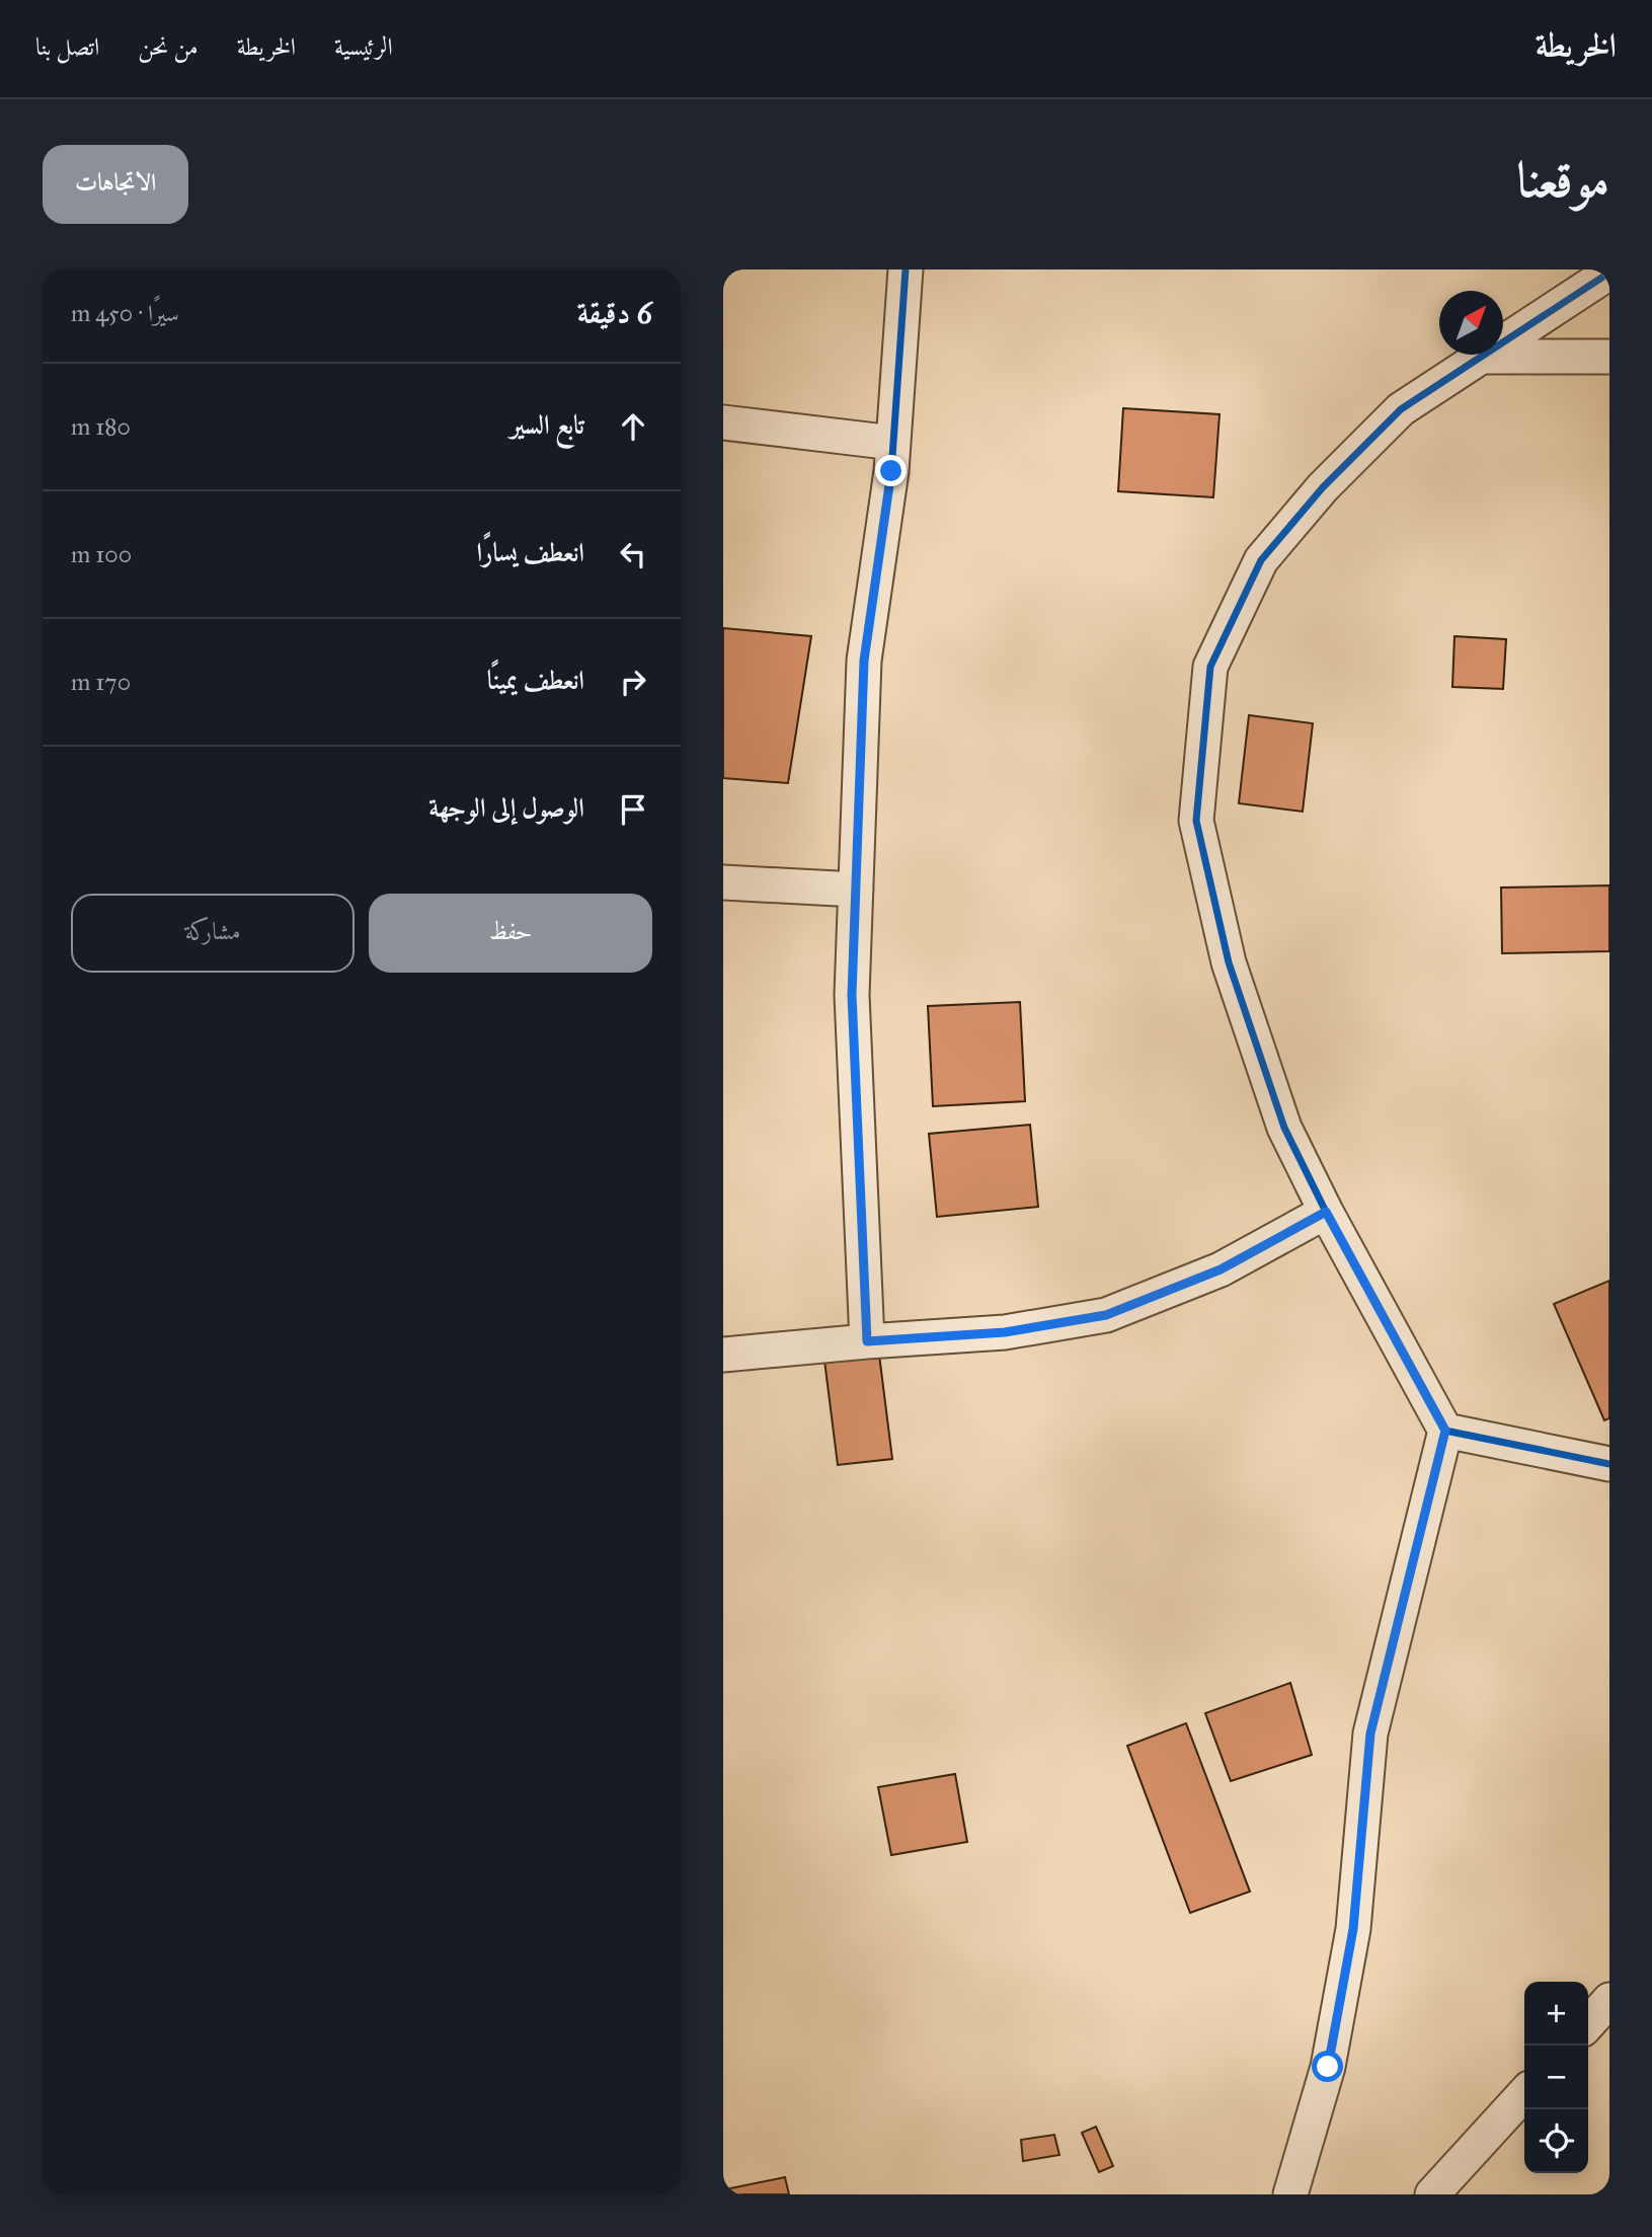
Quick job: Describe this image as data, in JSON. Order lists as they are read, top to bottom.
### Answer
{
  "north": "top right",
  "page": {
    "header": "الخريطة",
    "nav": [
      "الرئيسية",
      "الخريطة",
      "من نحن",
      "اتصل بنا"
    ],
    "title": "موقعنا",
    "buttons": [
      "الاتجاهات",
      ["حفظ", "مشاركة"]
    ],
    "heading": ["6 دقيقة", "سيرًا · 450 m"],
    "list": [
      ["تابع السير", "180 m"],
      ["انعطف يسارًا", "100 m"],
      ["انعطف يمينًا", "170 m"],
      "الوصول إلى الوجهة"
    ],
    "map_buttons": ["+", "−"]
  }
}
